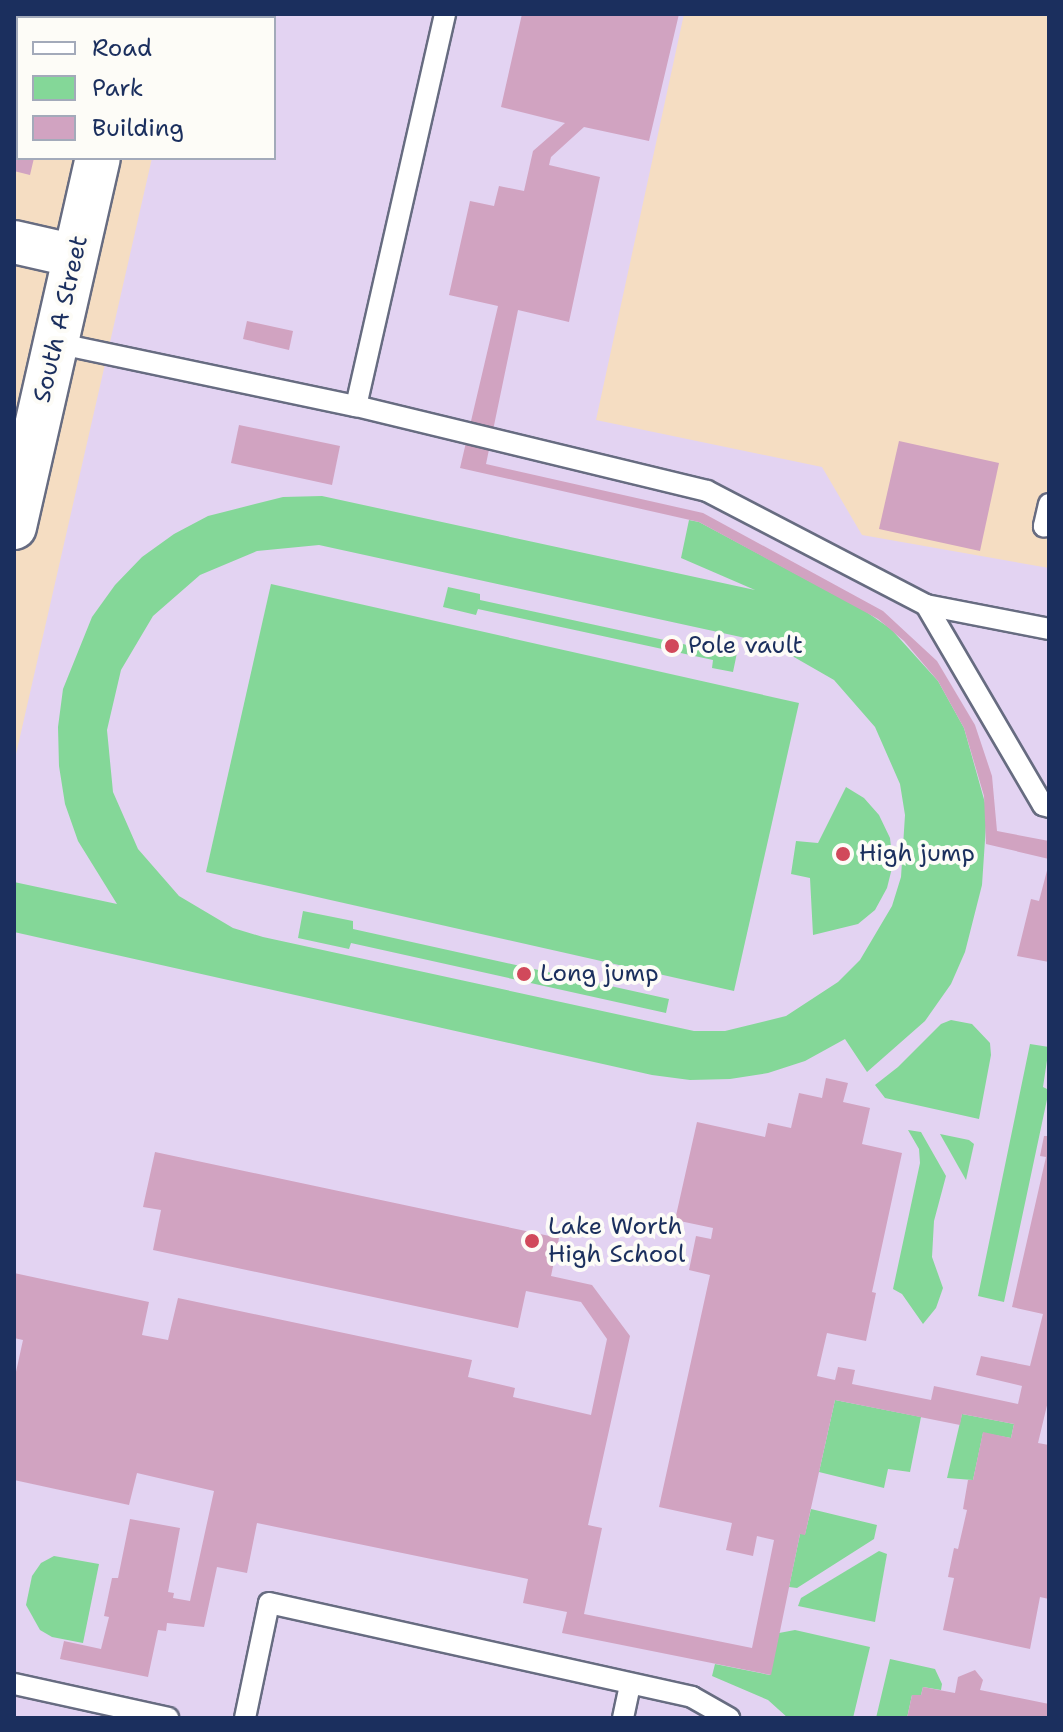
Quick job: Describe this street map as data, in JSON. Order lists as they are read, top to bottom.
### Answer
{
  "streets": {
    "street": ["South A Street"]
  },
  "places": [
    "Pole vault",
    "High jump",
    "Long jump",
    "Lake Worth High School"
  ],
  "legend": ["Road", "Park", "Building"]
}
